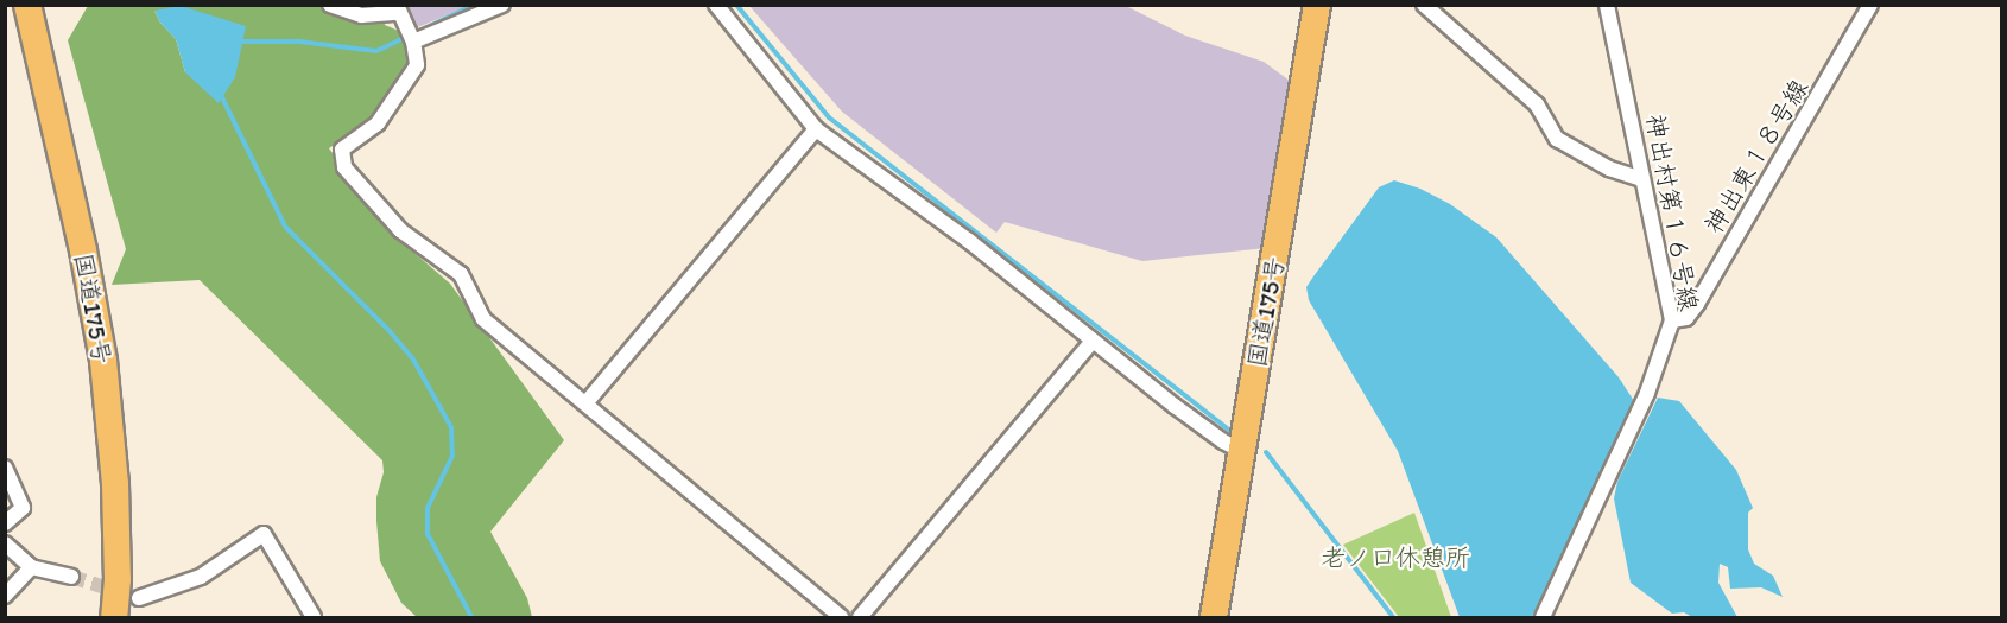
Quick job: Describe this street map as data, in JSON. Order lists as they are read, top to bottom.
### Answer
{
  "streets": {
    "highway": ["国道175号"],
    "street": ["神出東１８号線", "神出村第１６号線"]
  },
  "crossings": [
    ["神出東１８号線", "神出村第１６号線"]
  ],
  "parks": ["老ノ口休憩所"]
}
